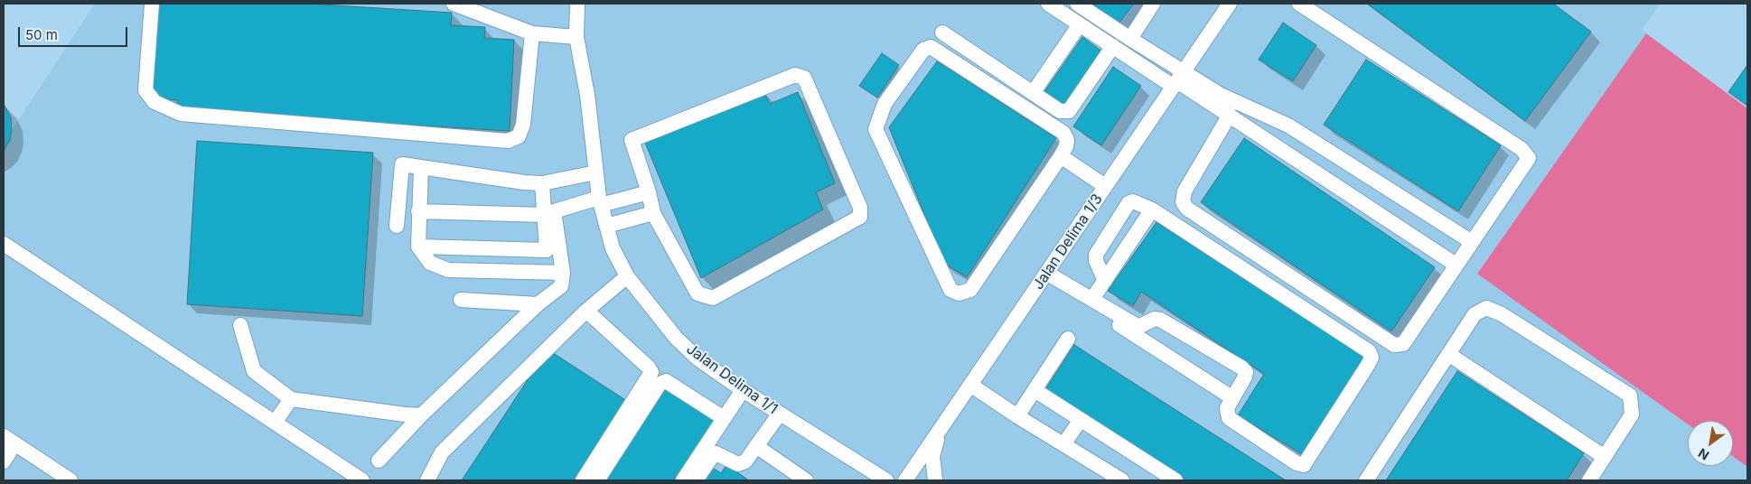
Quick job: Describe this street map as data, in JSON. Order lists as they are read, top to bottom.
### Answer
{
  "streets": {
    "street": ["Jalan Delima 1/3", "Jalan Delima 1/1"]
  },
  "scale_bar": "50 m",
  "north": "bottom left"
}
